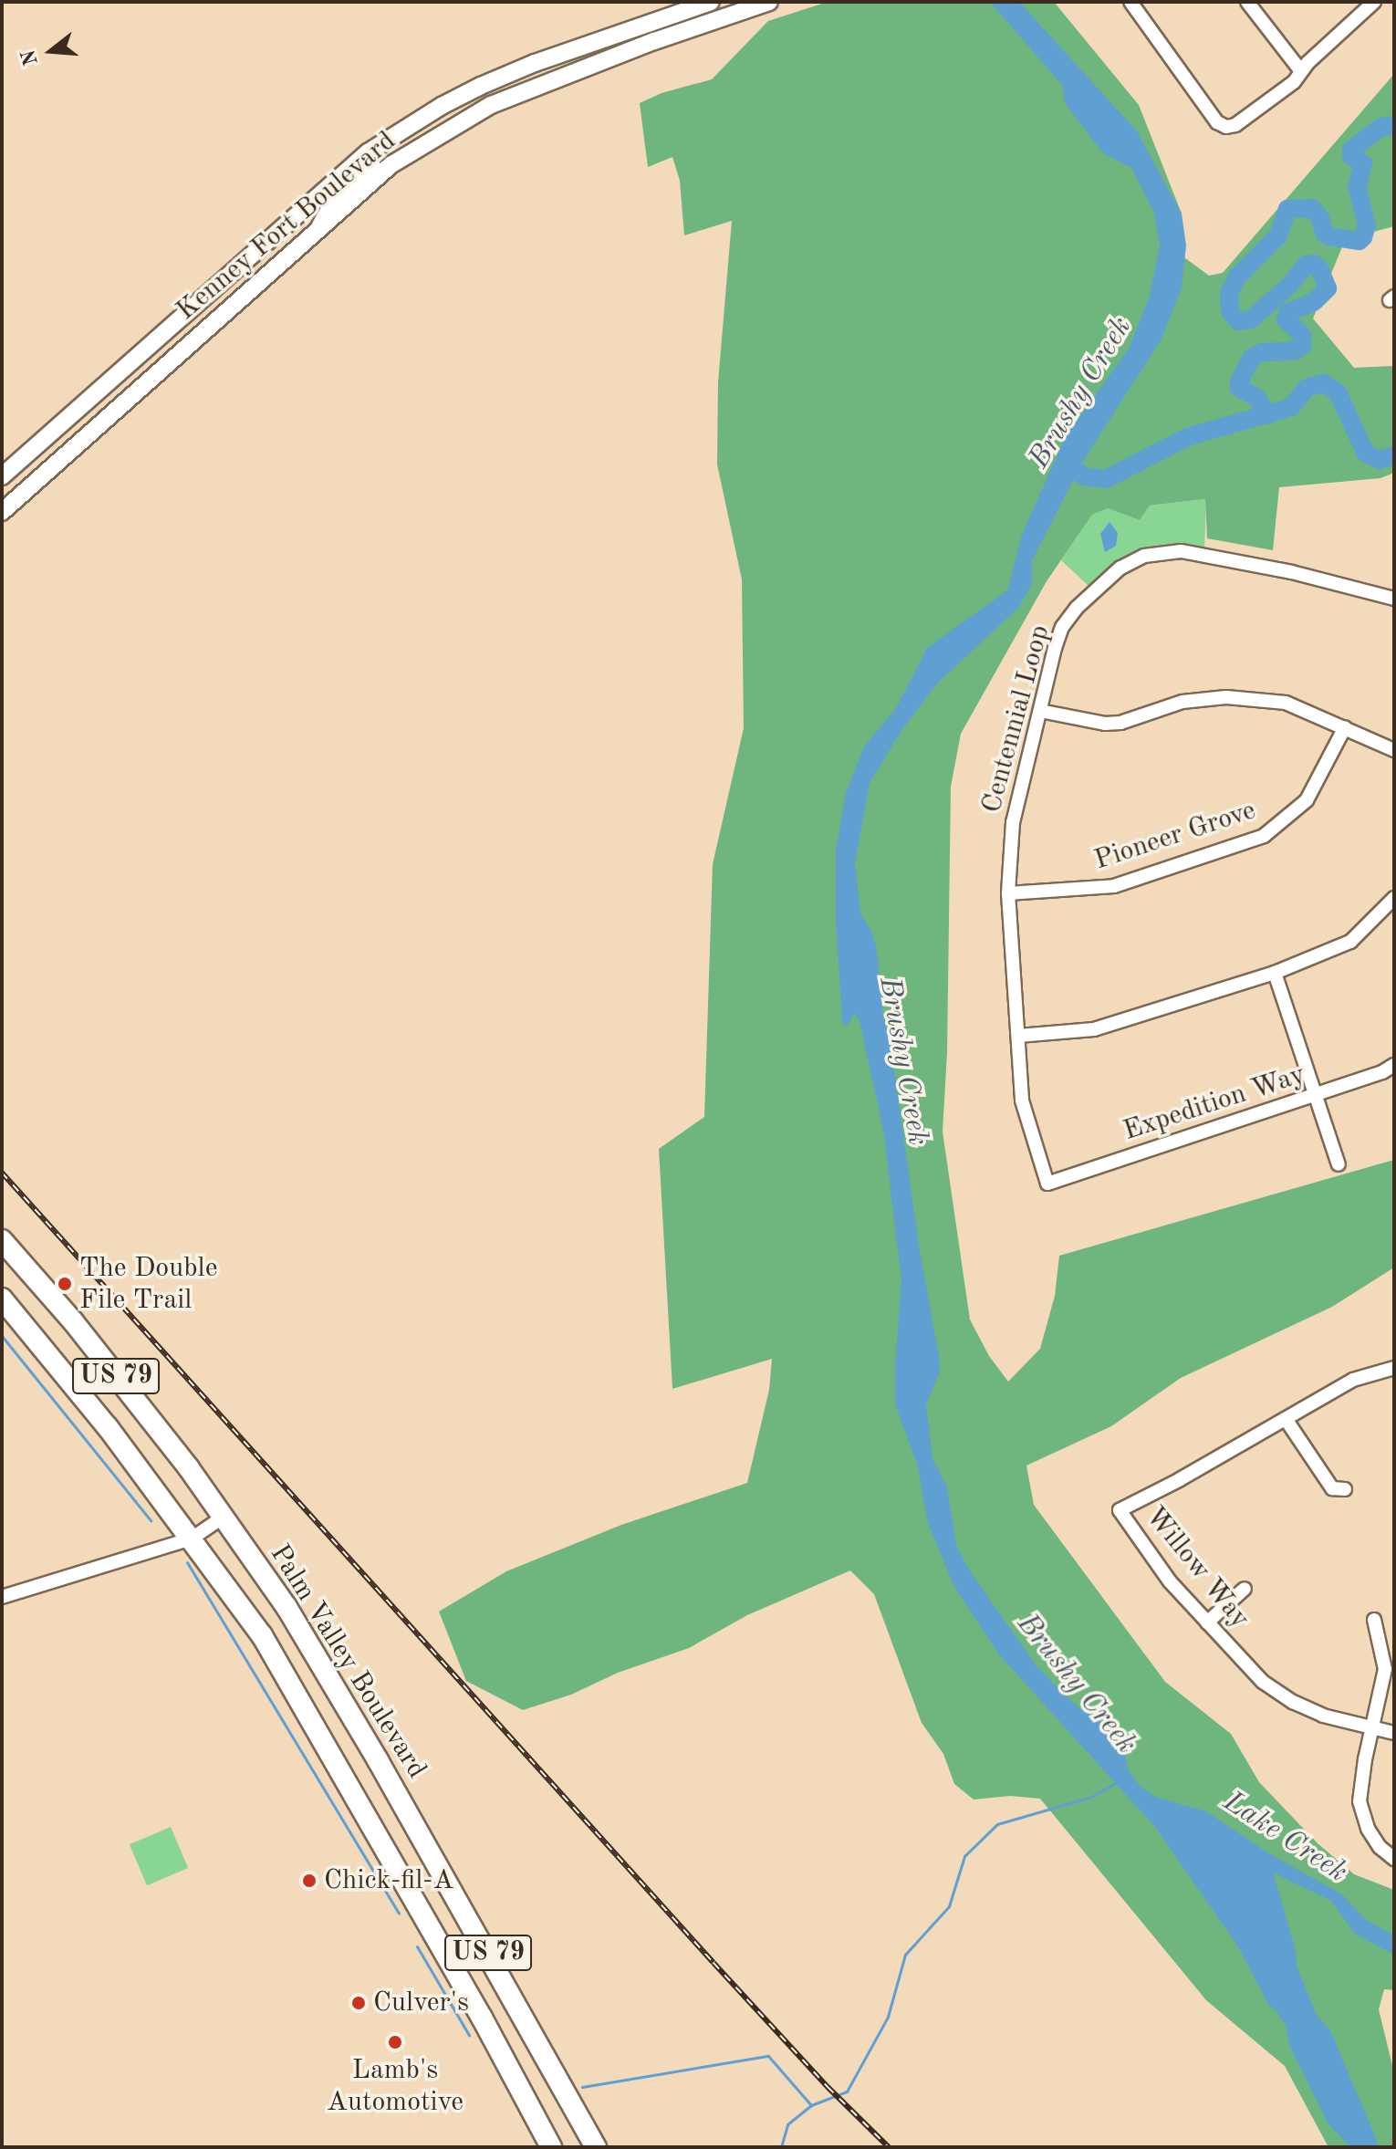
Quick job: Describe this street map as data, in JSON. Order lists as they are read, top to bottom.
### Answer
{
  "streets": {
    "highway": ["US 79", "Palm Valley Boulevard"],
    "main road": ["Kenney Fort Boulevard"],
    "street": [
      "Centennial Loop",
      "Pioneer Grove",
      "Expedition Way",
      "Willow Way"
    ]
  },
  "crossings": [
    ["Centennial Loop", "Pioneer Grove"],
    ["Centennial Loop", "Expedition Way"]
  ],
  "water": ["Brushy Creek", "Lake Creek"],
  "places": [
    "The Double File Trail",
    "Chick-fil-A",
    "Culver's",
    "Lamb's Automotive"
  ],
  "north": "left"
}
